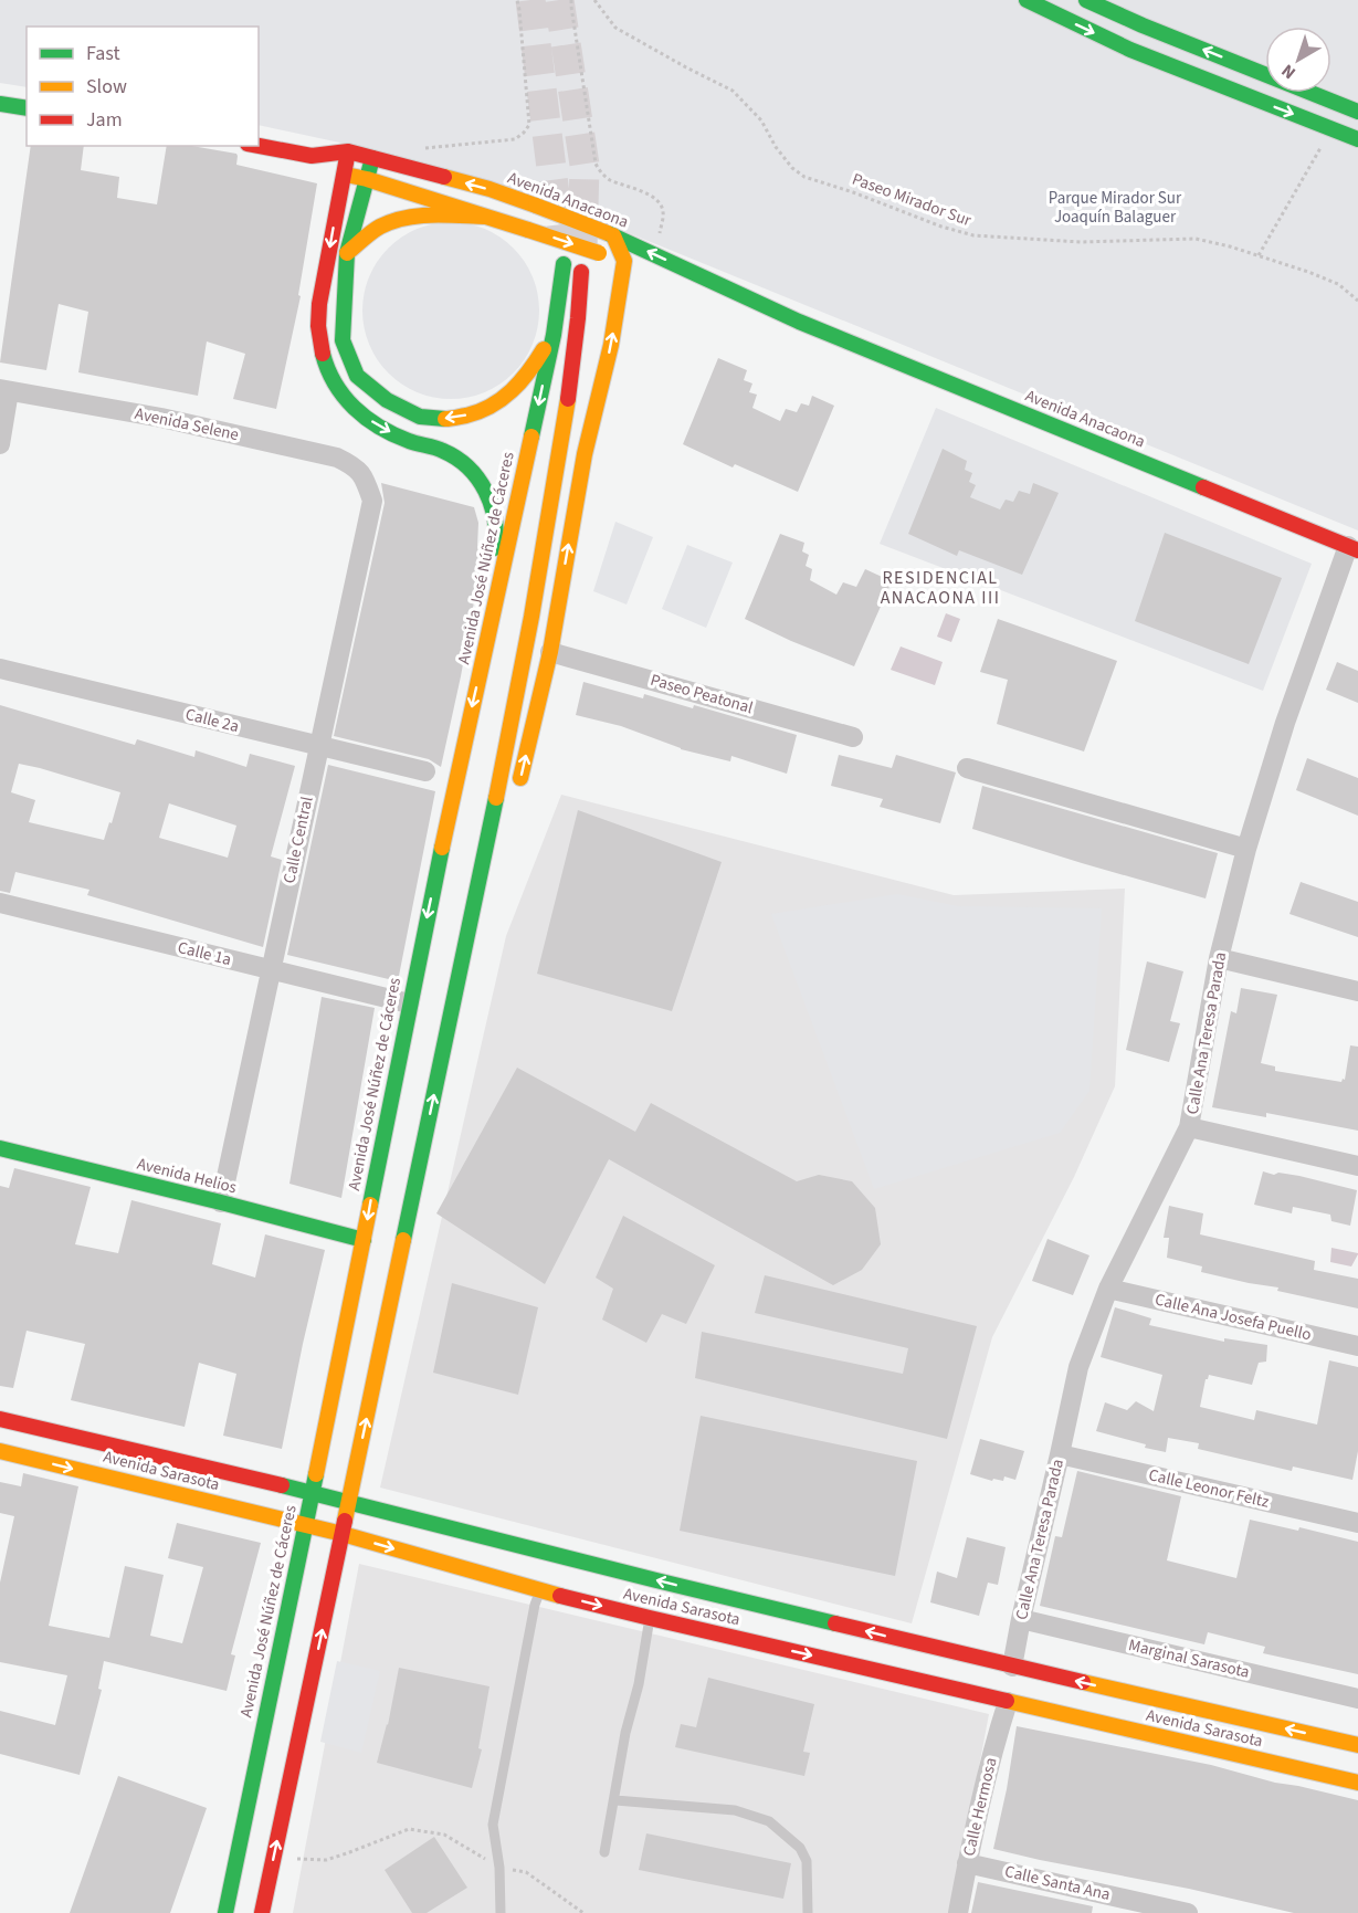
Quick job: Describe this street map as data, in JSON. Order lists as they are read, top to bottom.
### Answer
{
  "streets": {
    "main road": [
      "Avenida Anacaona",
      "Avenida José Núñez de Cáceres",
      "Avenida Helios",
      "Avenida Sarasota"
    ],
    "street": [
      "Avenida Selene",
      "Paseo Peatonal",
      "Calle 2a",
      "Calle Central",
      "Calle 1a",
      "Calle Ana Teresa Parada",
      "Calle Ana Josefa Puello",
      "Calle Leonor Feltz",
      "Marginal Sarasota",
      "Calle Hermosa",
      "Calle Santa Ana"
    ],
    "path": ["Paseo Mirador Sur"]
  },
  "crossings": [
    ["Avenida Anacaona", "Calle Ana Teresa Parada"],
    ["Avenida Selene", "Calle Central"],
    ["Avenida José Núñez de Cáceres", "Calle 1a"],
    ["Avenida José Núñez de Cáceres", "Avenida Helios"],
    ["Avenida José Núñez de Cáceres", "Avenida Sarasota"],
    ["Calle 2a", "Calle Central"],
    ["Calle Central", "Calle 1a"],
    ["Calle Central", "Avenida Helios"],
    ["Calle Ana Teresa Parada", "Calle Ana Josefa Puello"],
    ["Calle Ana Teresa Parada", "Avenida Sarasota"],
    ["Calle Ana Teresa Parada", "Calle Leonor Feltz"],
    ["Calle Ana Teresa Parada", "Marginal Sarasota"],
    ["Avenida Sarasota", "Calle Hermosa"],
    ["Calle Hermosa", "Calle Santa Ana"]
  ],
  "districts": ["RESIDENCIAL ANACAONA III"],
  "parks": ["Parque Mirador Sur Joaquín Balaguer"],
  "legend": ["Fast", "Slow", "Jam"],
  "north": "bottom left"
}
